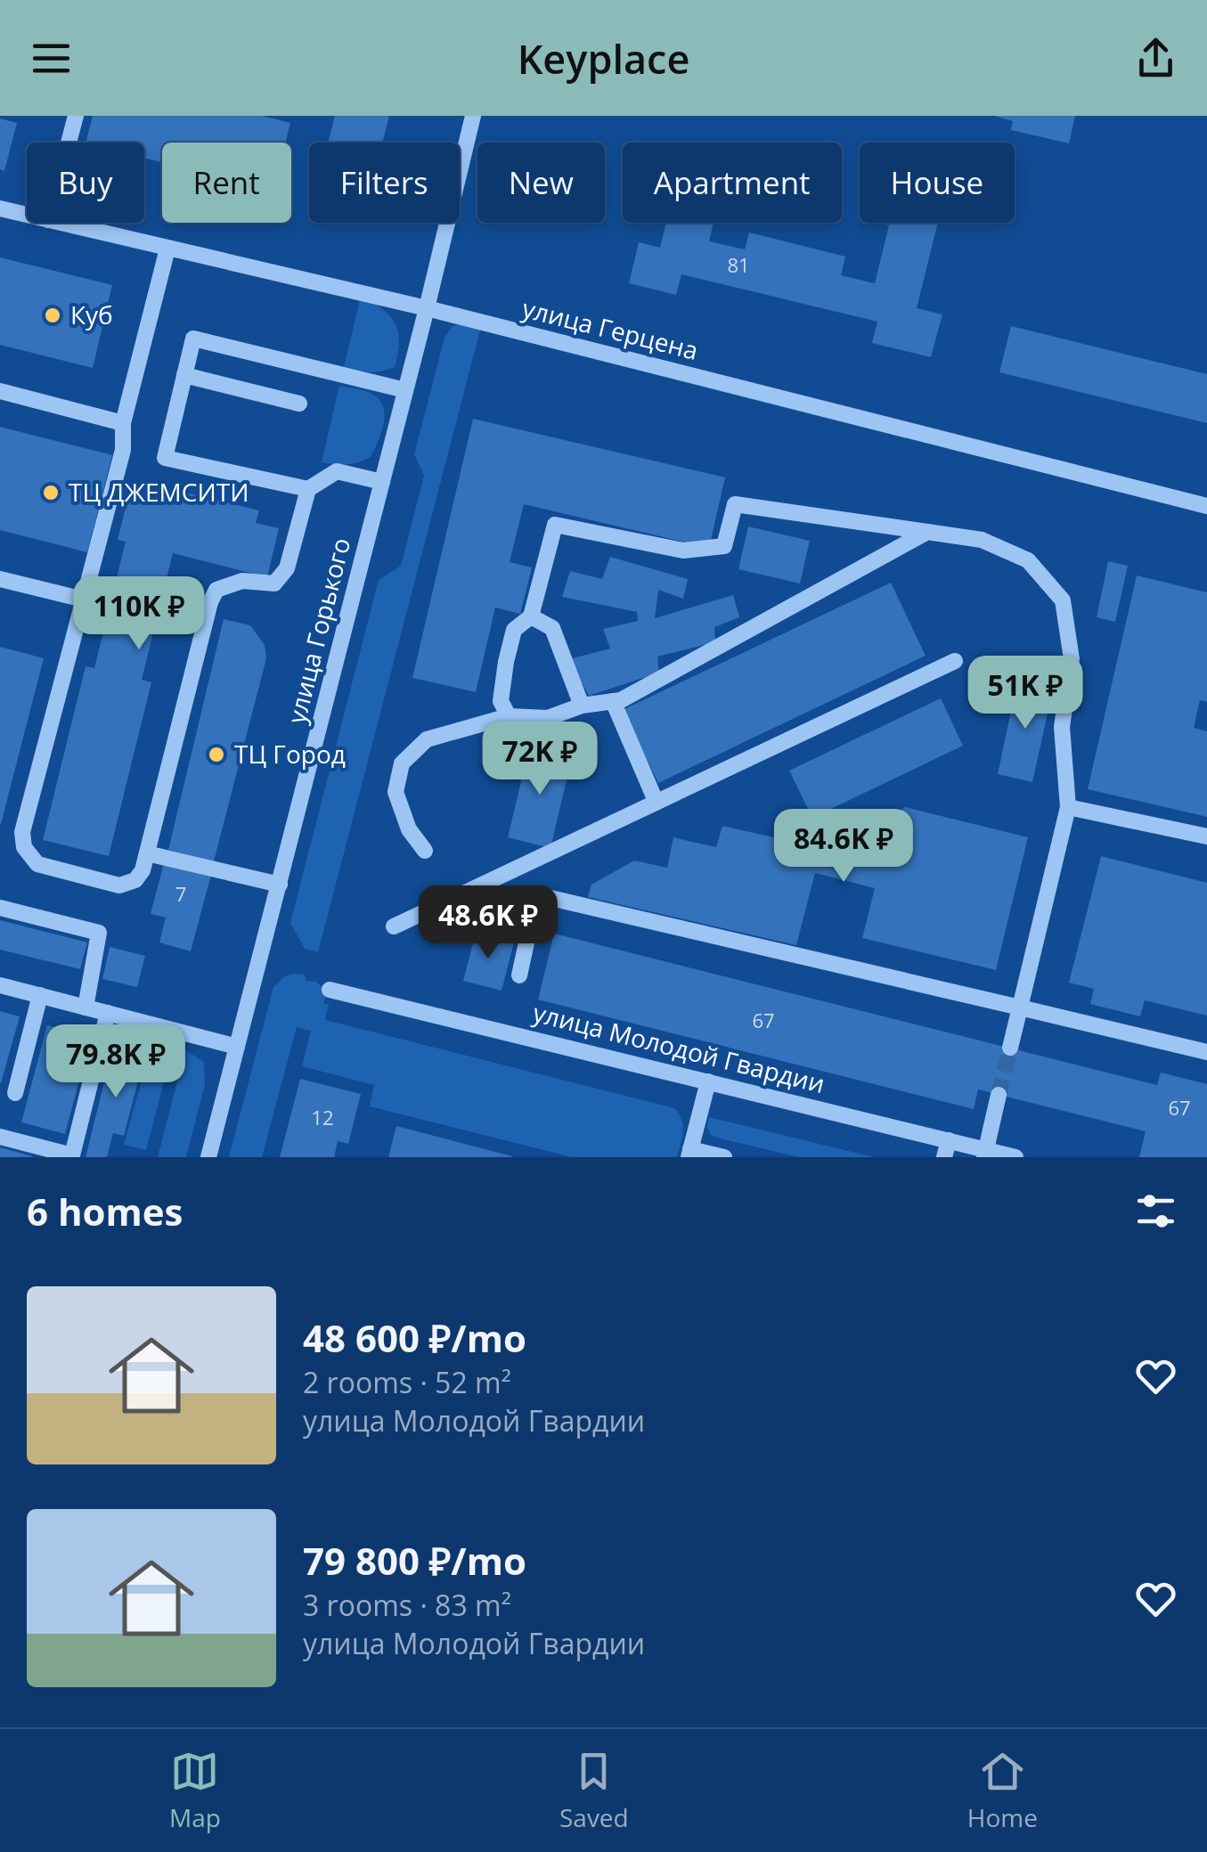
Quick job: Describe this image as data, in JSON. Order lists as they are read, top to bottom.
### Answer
{
  "streets": {
    "street": ["улица Герцена", "улица Горького", "улица Молодой Гвардии"]
  },
  "crossings": [
    ["улица Герцена", "улица Горького"]
  ],
  "places": ["Куб", "ТЦ ДЖЕМСИТИ", "ТЦ Город"],
  "house_numbers": [
    "81",
    "7",
    "67",
    "67",
    "12"
  ],
  "page": {
    "header": "Keyplace",
    "chip": [
      "Buy",
      "Rent",
      "Filters",
      "New",
      "Apartment",
      "House"
    ],
    "price": [
      "110K ₽",
      "51K ₽",
      "72K ₽",
      "84.6K ₽",
      "48.6K ₽",
      "79.8K ₽"
    ],
    "heading": "6 homes",
    "list": [
      {
        "name": "48 600 ₽/mo",
        "note": "2 rooms · 52 m² · улица Молодой Гвардии"
      },
      {
        "name": "79 800 ₽/mo",
        "note": "3 rooms · 83 m² · улица Молодой Гвардии"
      }
    ],
    "tabs": ["Map", "Saved", "Home"]
  }
}
